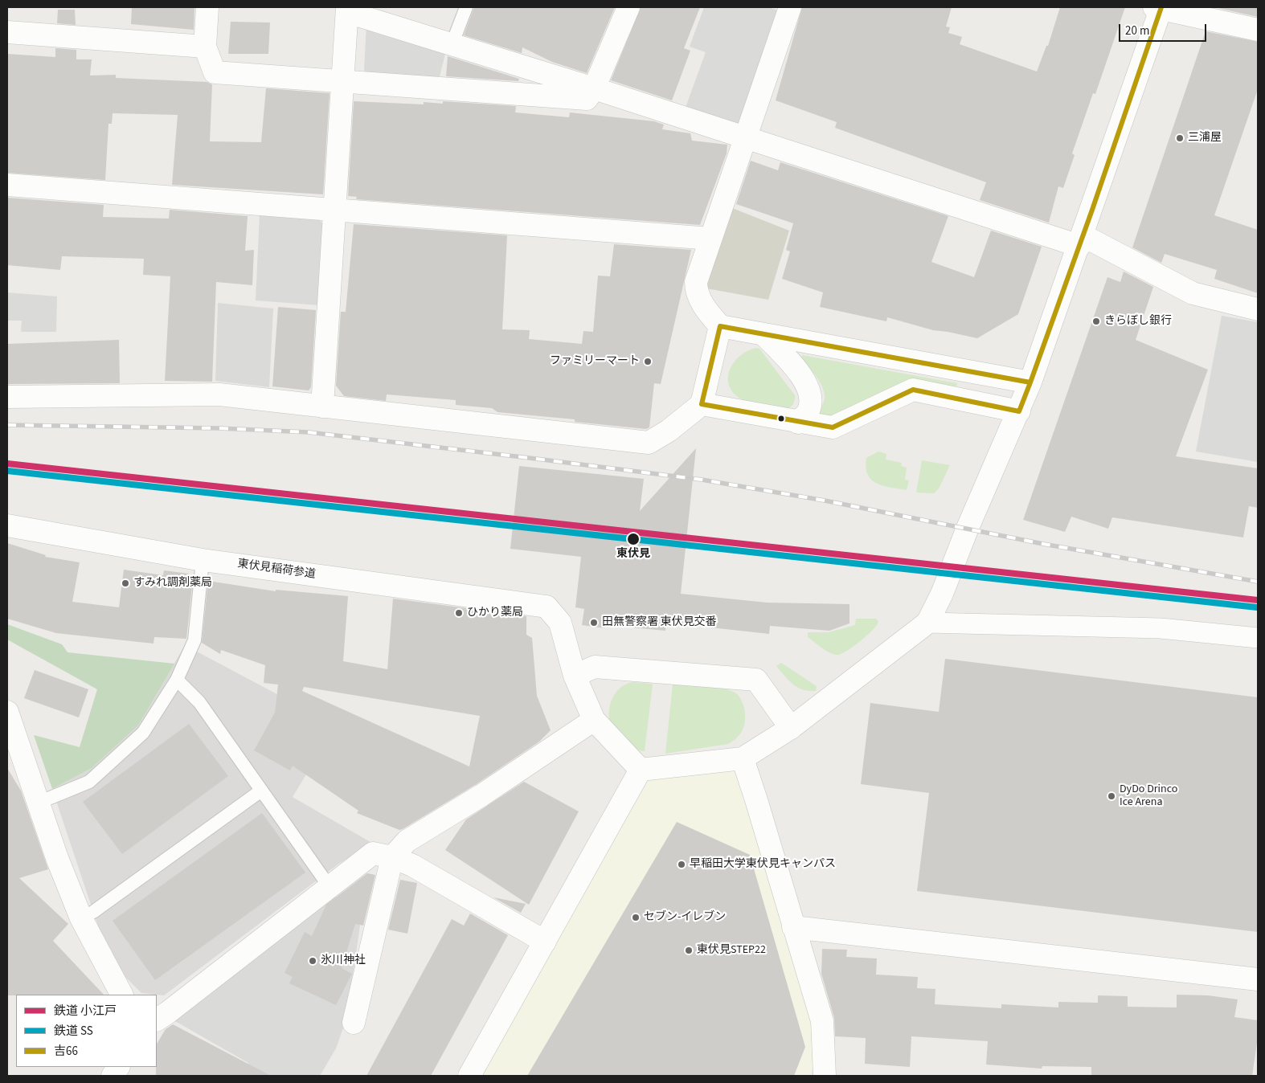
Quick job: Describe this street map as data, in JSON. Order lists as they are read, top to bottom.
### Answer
{
  "streets": {
    "street": ["東伏見稲荷参道"]
  },
  "places": [
    "三浦屋",
    "きらぼし銀行",
    "ファミリーマート",
    "東伏見",
    "すみれ調剤薬局",
    "ひかり薬局",
    "田無警察署 東伏見交番",
    "DyDo Drinco Ice Arena",
    "早稲田大学東伏見キャンパス",
    "セブン-イレブン",
    "東伏見STEP22",
    "氷川神社"
  ],
  "lines": ["transit line 吉66", "rail line 小江戸", "rail line SS"],
  "legend": ["鉄道 小江戸", "鉄道 SS", "吉66"],
  "scale_bar": "20 m"
}
